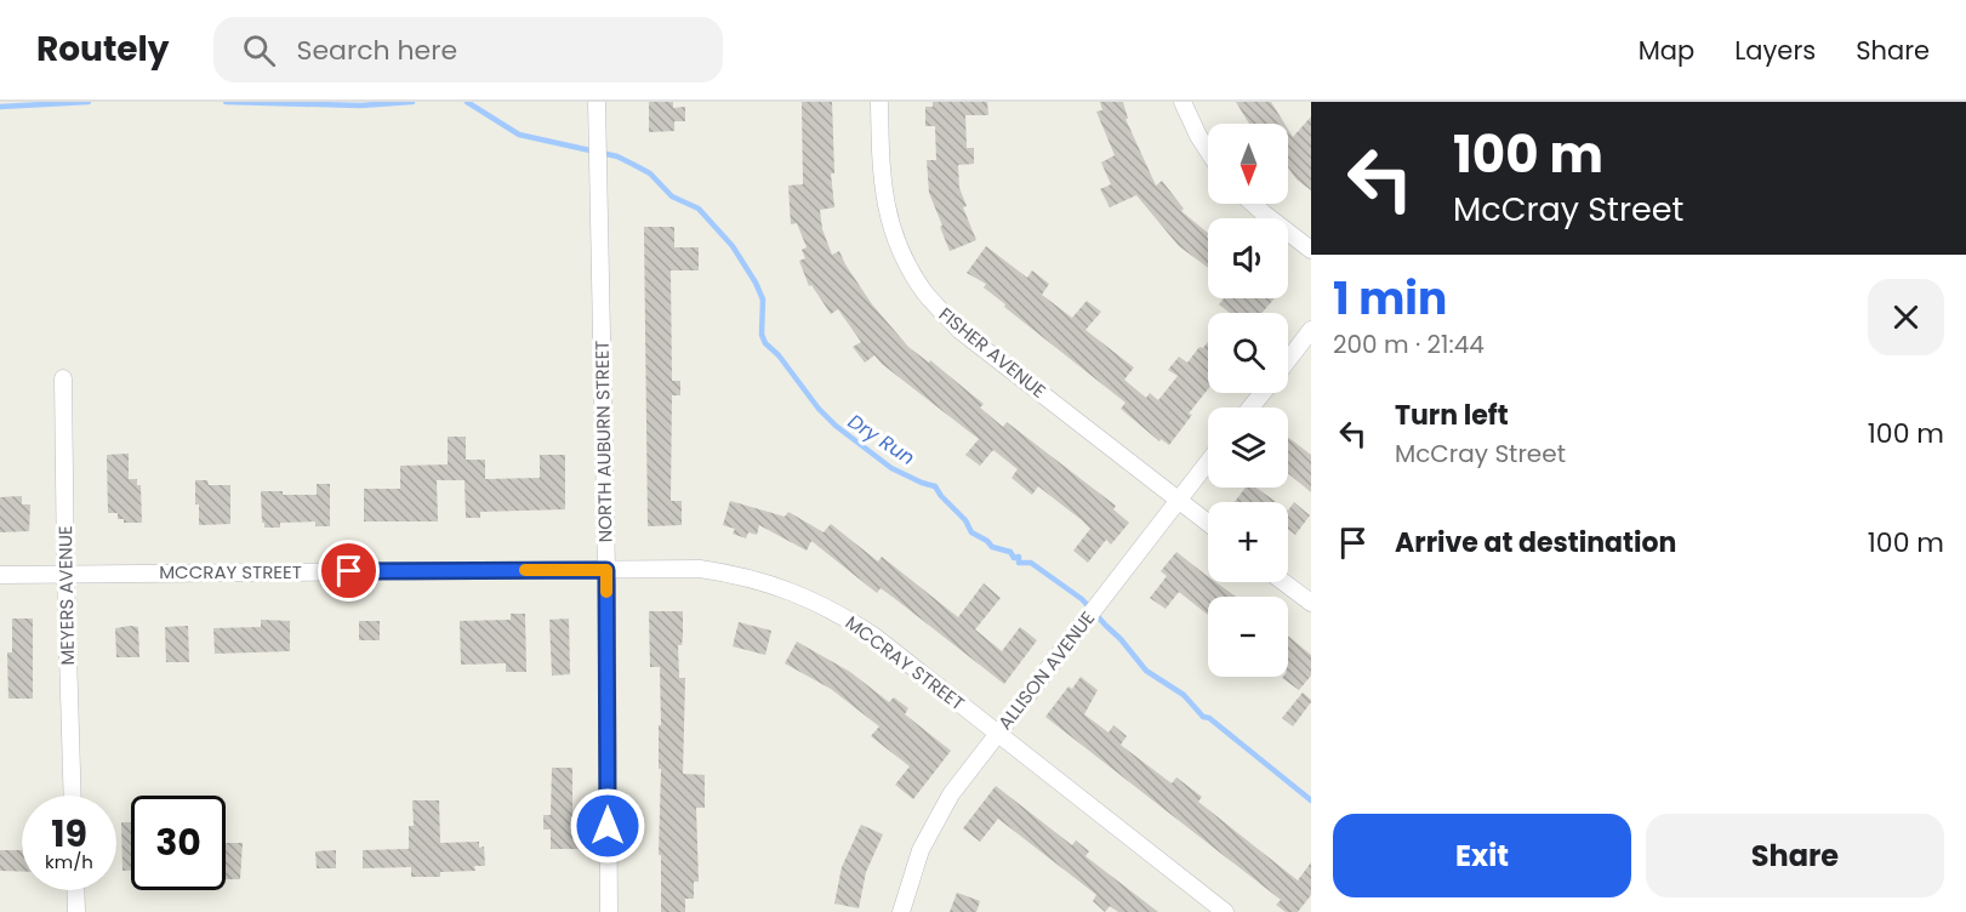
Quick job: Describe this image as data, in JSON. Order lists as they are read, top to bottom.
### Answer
{
  "streets": {
    "street": [
      "FISHER AVENUE",
      "NORTH AUBURN STREET",
      "MCCRAY STREET",
      "MEYERS AVENUE",
      "ALLISON AVENUE"
    ]
  },
  "crossings": [
    ["FISHER AVENUE", "ALLISON AVENUE"],
    ["NORTH AUBURN STREET", "MCCRAY STREET"],
    ["MCCRAY STREET", "MEYERS AVENUE"],
    ["MCCRAY STREET", "ALLISON AVENUE"]
  ],
  "water": ["Dry Run"],
  "north": "bottom",
  "page": {
    "header": "Routely",
    "search": "Search here",
    "nav": ["Map", "Layers", "Share"],
    "turn": ["100 m", "McCray Street"],
    "map_buttons": ["+", "−"],
    "heading": ["1 min", "200 m · 21:44"],
    "list": [
      {
        "name": "Turn left",
        "note": "McCray Street",
        "value": "100 m"
      },
      {
        "name": "Arrive at destination",
        "value": "100 m"
      }
    ],
    "speed": "19 km/h",
    "limit": "30",
    "buttons": ["Exit", "Share"]
  }
}
